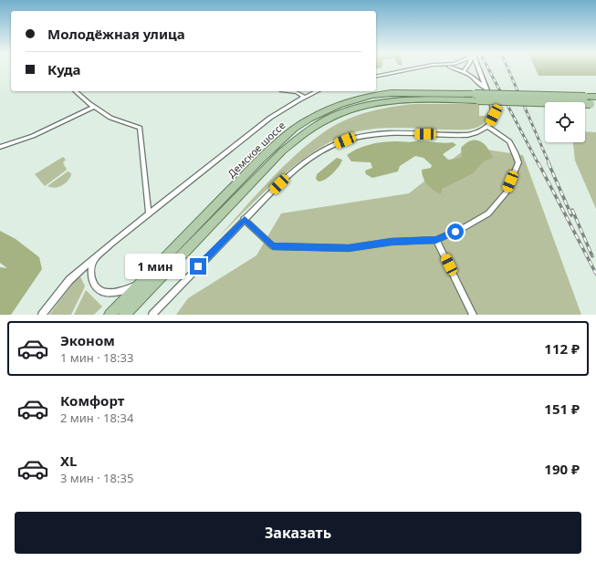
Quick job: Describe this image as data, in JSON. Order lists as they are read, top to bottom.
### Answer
{
  "streets": {
    "main road": ["Демское шоссе"]
  },
  "page": {
    "banner": ["Молодёжная улица", "Куда"],
    "bubble": "1 мин",
    "list": [
      {
        "name": "Эконом",
        "note": "1 мин · 18:33",
        "value": "112 ₽"
      },
      {
        "name": "Комфорт",
        "note": "2 мин · 18:34",
        "value": "151 ₽"
      },
      {
        "name": "XL",
        "note": "3 мин · 18:35",
        "value": "190 ₽"
      }
    ],
    "buttons": "Заказать"
  }
}
